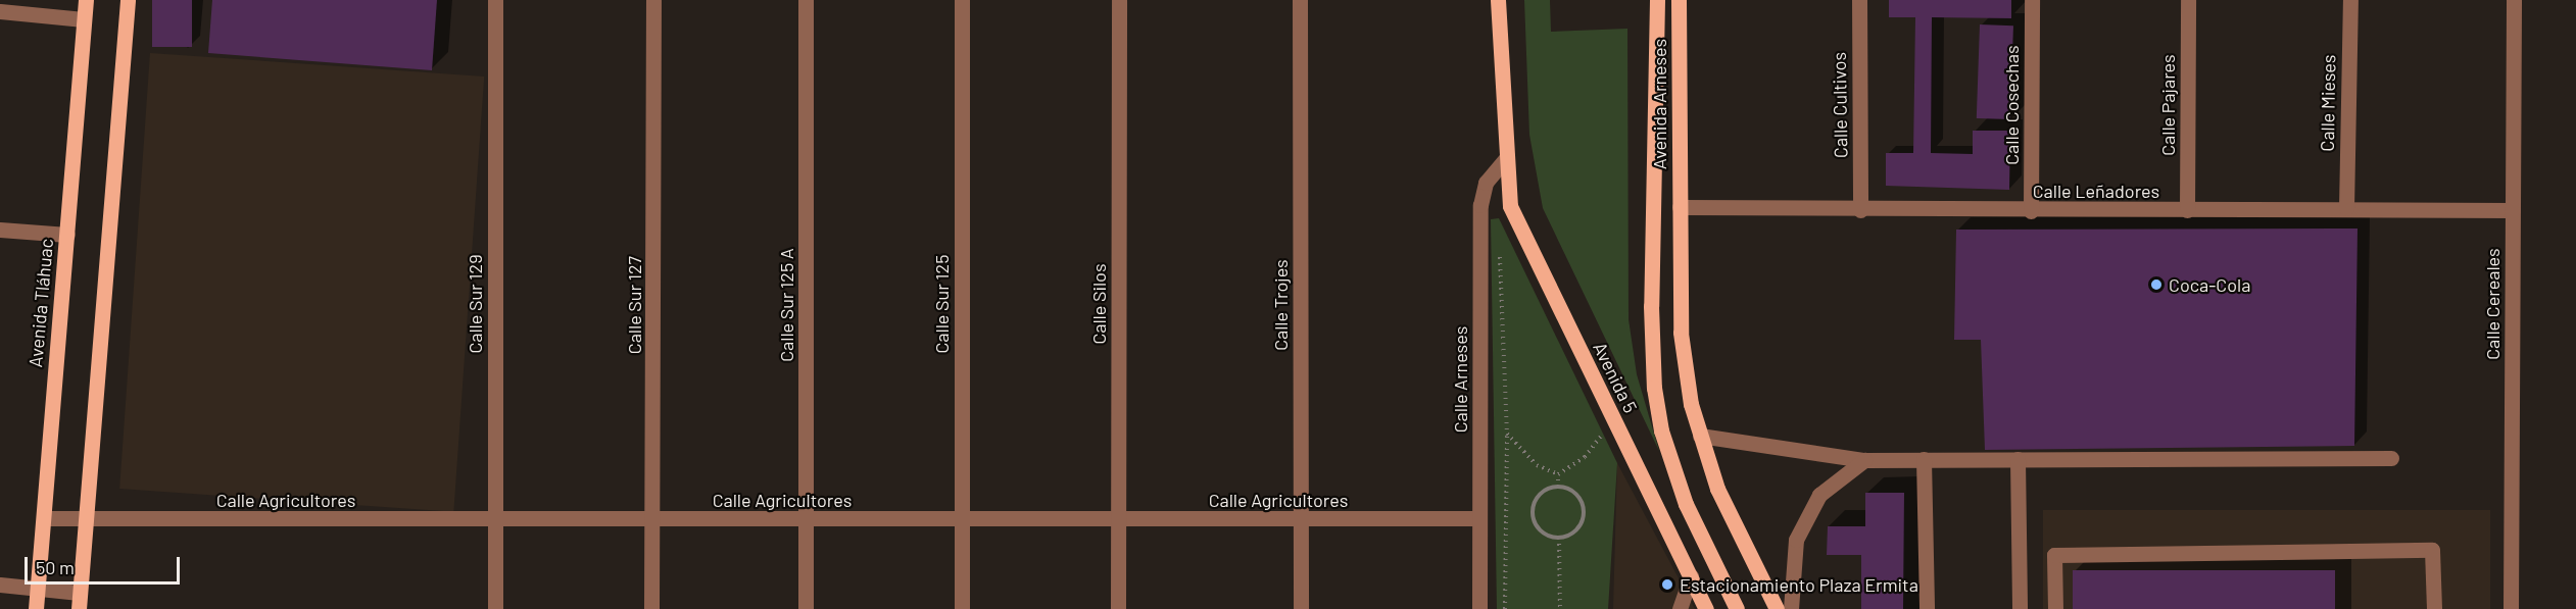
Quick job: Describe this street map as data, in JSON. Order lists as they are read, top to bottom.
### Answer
{
  "streets": {
    "main road": ["Avenida Arneses", "Avenida Tláhuac", "Avenida 5"],
    "street": [
      "Calle Mieses",
      "Calle Cultivos",
      "Calle Cosechas",
      "Calle Pajares",
      "Calle Leñadores",
      "Calle Sur 129",
      "Calle Sur 125",
      "Calle Silos",
      "Calle Cereales",
      "Calle Sur 127",
      "Calle Sur 125 A",
      "Calle Trojes",
      "Calle Arneses",
      "Calle Agricultores"
    ]
  },
  "crossings": [
    ["Calle Mieses", "Calle Leñadores"],
    ["Avenida Arneses", "Calle Leñadores"],
    ["Calle Cultivos", "Calle Leñadores"],
    ["Calle Cosechas", "Calle Leñadores"],
    ["Calle Pajares", "Calle Leñadores"],
    ["Calle Leñadores", "Calle Cereales"],
    ["Avenida Tláhuac", "Calle Agricultores"],
    ["Calle Sur 129", "Calle Agricultores"],
    ["Calle Sur 125", "Calle Agricultores"],
    ["Calle Silos", "Calle Agricultores"],
    ["Calle Sur 127", "Calle Agricultores"],
    ["Calle Sur 125 A", "Calle Agricultores"],
    ["Calle Trojes", "Calle Agricultores"],
    ["Avenida 5", "Calle Arneses"],
    ["Calle Arneses", "Calle Agricultores"]
  ],
  "places": ["Coca-Cola", "Estacionamiento Plaza Ermita"],
  "scale_bar": "50 m"
}
